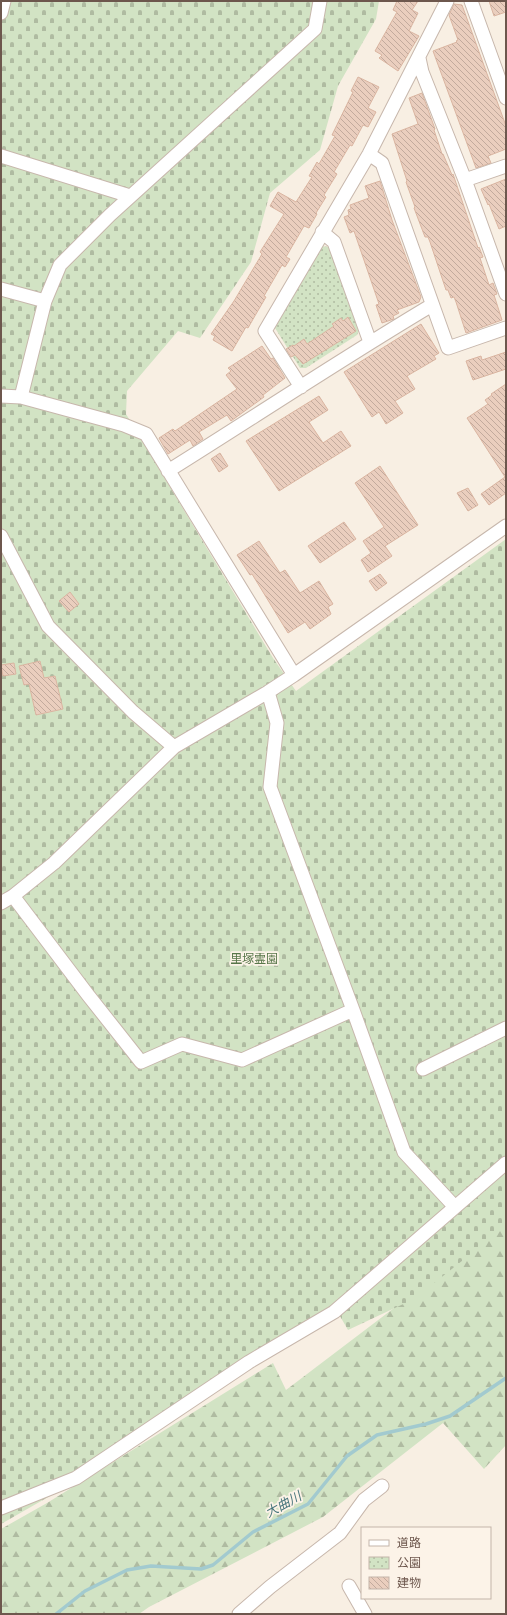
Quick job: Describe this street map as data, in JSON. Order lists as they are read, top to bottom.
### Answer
{
  "water": ["大曲川"],
  "parks": ["里塚霊園"],
  "legend": ["道路", "公園", "建物"]
}
